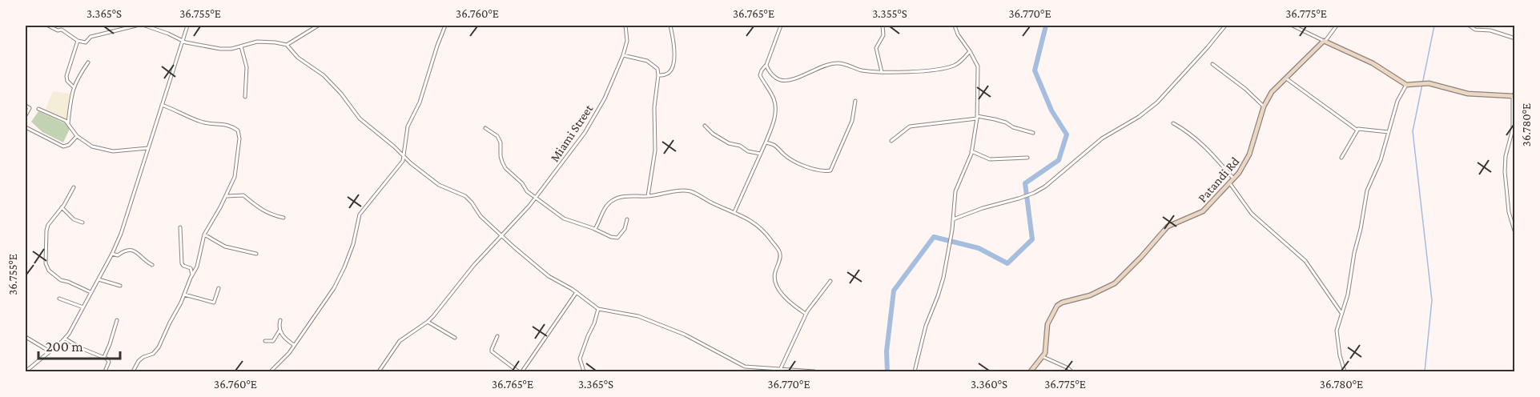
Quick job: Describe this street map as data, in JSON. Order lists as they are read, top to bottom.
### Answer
{
  "streets": {
    "street": ["Miami Street", "Patandi Rd"]
  },
  "scale_bar": "200 m",
  "coordinates": [
    "3.365°S",
    "36.755°E",
    "36.760°E",
    "36.765°E",
    "3.355°S",
    "36.770°E",
    "36.775°E",
    "36.780°E",
    "3.360°S"
  ]
}
